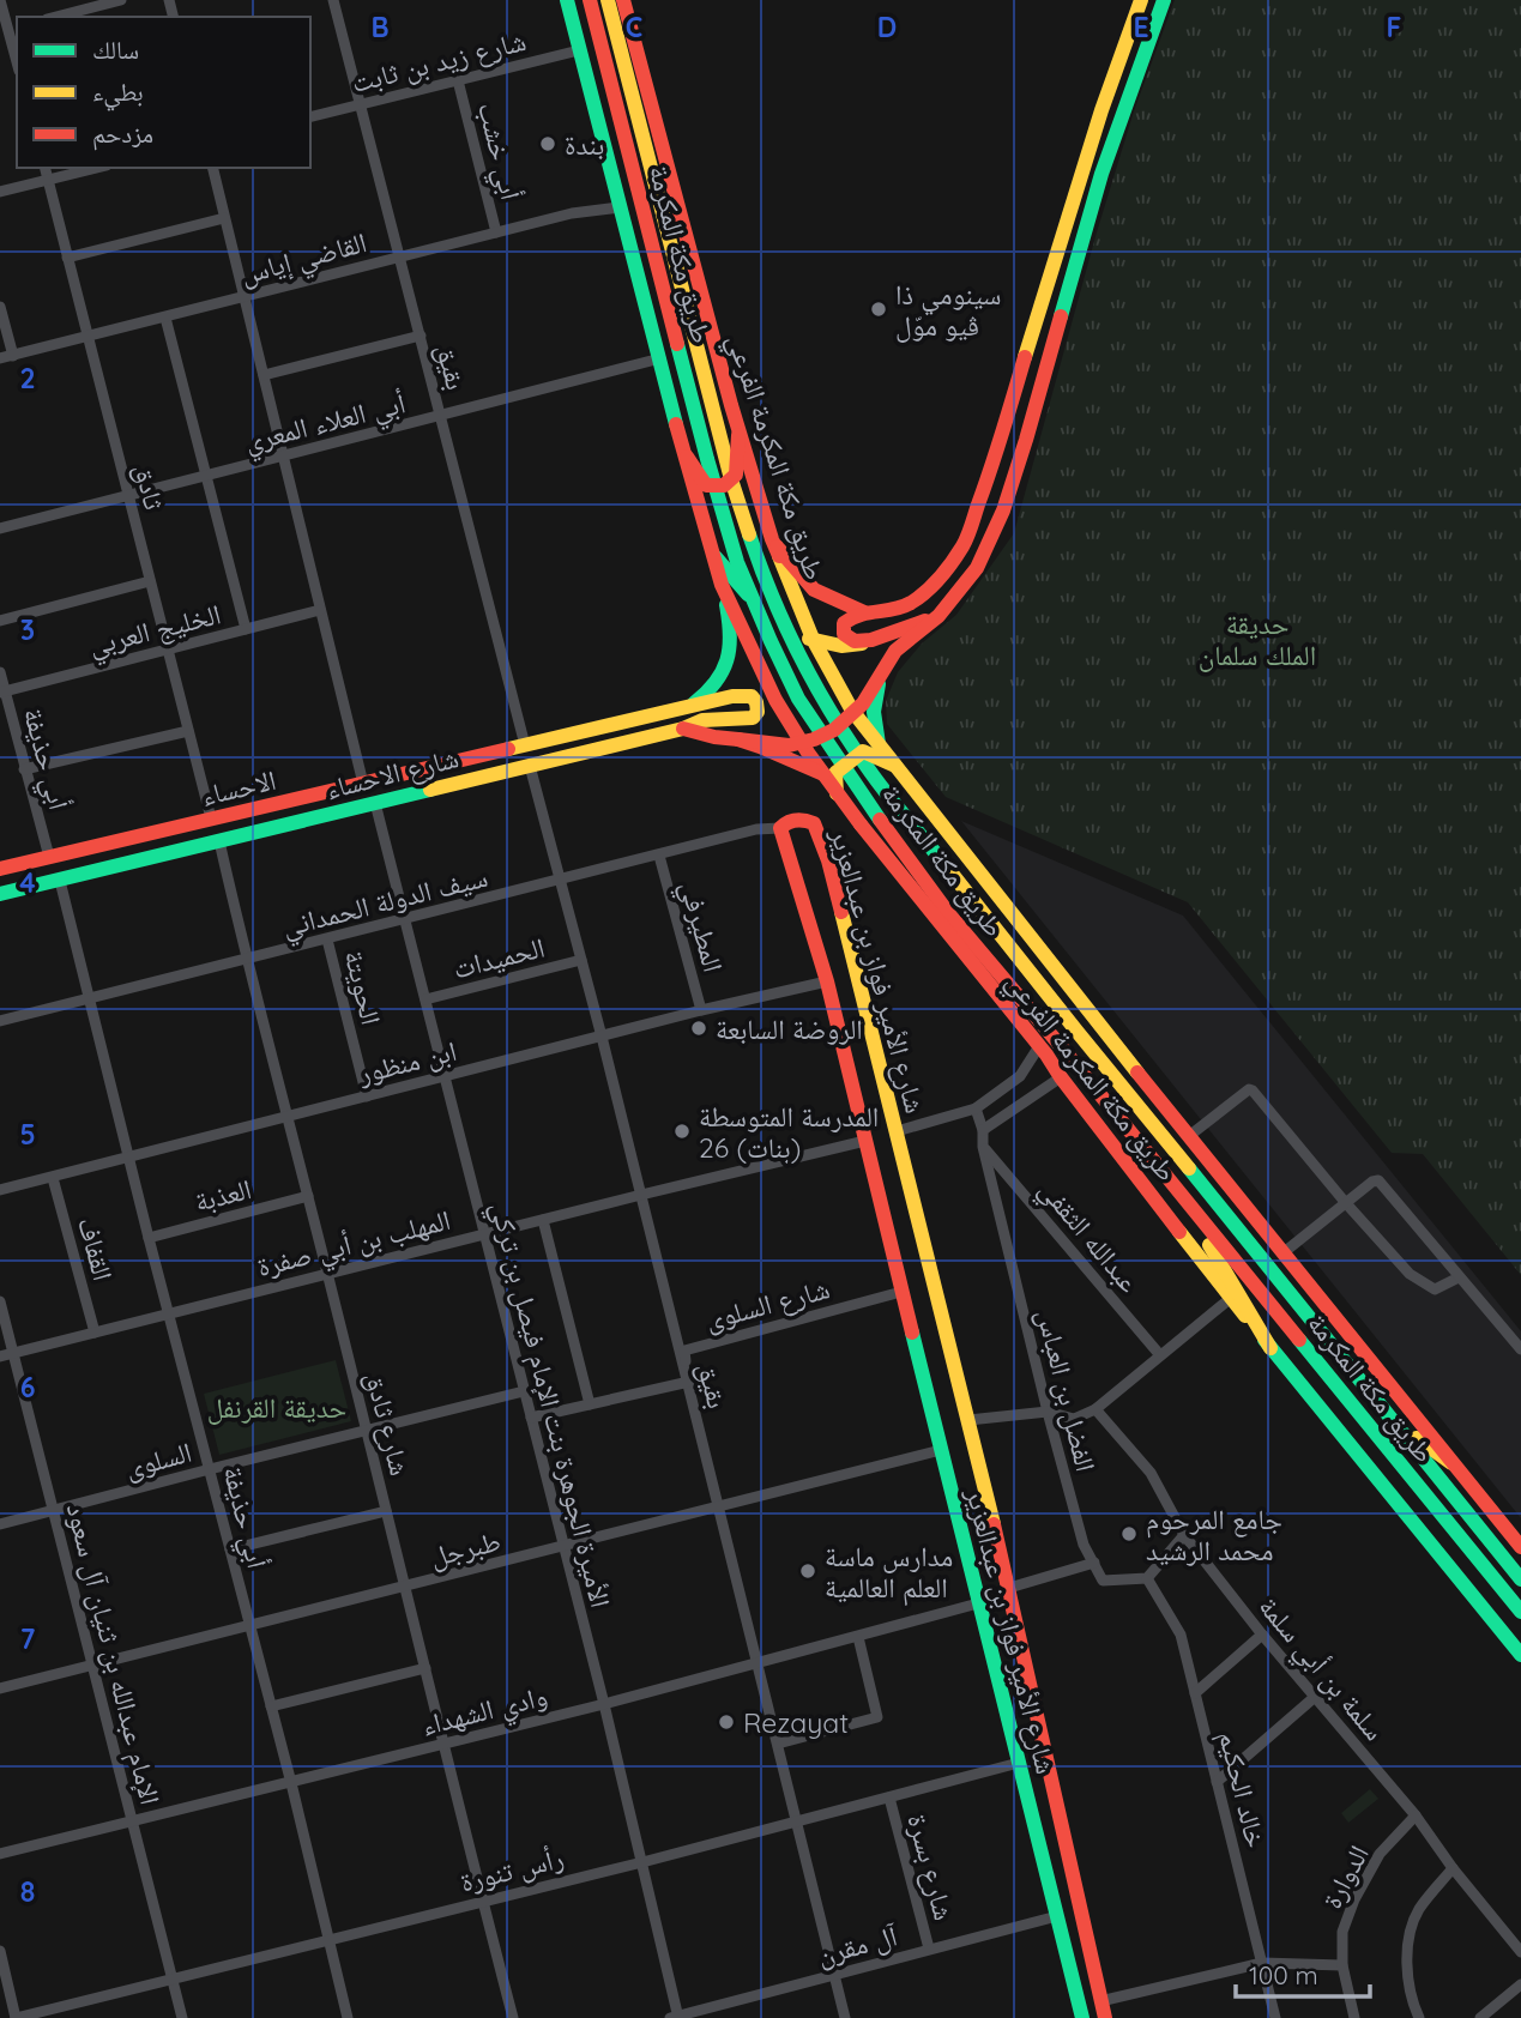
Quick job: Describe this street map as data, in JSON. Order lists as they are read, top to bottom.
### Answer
{
  "streets": {
    "main road": [
      "طريق مكة المكرمة",
      "طريق مكة المكرمة الفرعي",
      "شارع الاحساء",
      "الاحساء",
      "شارع الأمير فواز بن عبدالعزير"
    ],
    "street": [
      "شارع زيد بن ثابت",
      "أبي خشب",
      "القاضي إياس",
      "بقيق",
      "أبي العلاء المعري",
      "ثادق",
      "الخليج العربي",
      "أبي حذيفة",
      "سيف الدولة الحمداني",
      "المطيرفي",
      "الحميدات",
      "الحويتة",
      "ابن منظور",
      "العذبة",
      "عبدالله الثقفي",
      "المهلب بن أبي صفرة",
      "القفاف",
      "شارع السلوى",
      "الفضل بن العباس",
      "الأميرة الجوهرة بنت الإمام فيصل بن تركي",
      "شارع ثادق",
      "السلوى",
      "طبرجل",
      "الإمام عبدالله بن ثنيان آل سعود",
      "سلمة بن أبي سلمة",
      "وادي الشهداء",
      "خالد الحكيم",
      "شارع بسرة",
      "رأس تنورة",
      "الدوارة",
      "آل مقرن"
    ]
  },
  "crossings": [
    ["شارع زيد بن ثابت", "أبي خشب"],
    ["شارع زيد بن ثابت", "بقيق"],
    ["شارع زيد بن ثابت", "طريق مكة المكرمة الفرعي"],
    ["أبي خشب", "القاضي إياس"],
    ["القاضي إياس", "بقيق"],
    ["القاضي إياس", "طريق مكة المكرمة الفرعي"],
    ["القاضي إياس", "ثادق"],
    ["بقيق", "أبي العلاء المعري"],
    ["بقيق", "شارع الاحساء"],
    ["بقيق", "الاحساء"],
    ["بقيق", "سيف الدولة الحمداني"],
    ["بقيق", "الحميدات"],
    ["بقيق", "ابن منظور"],
    ["بقيق", "المهلب بن أبي صفرة"],
    ["بقيق", "شارع السلوى"],
    ["بقيق", "طبرجل"],
    ["بقيق", "وادي الشهداء"],
    ["بقيق", "رأس تنورة"],
    ["بقيق", "آل مقرن"],
    ["أبي العلاء المعري", "طريق مكة المكرمة الفرعي"],
    ["أبي العلاء المعري", "ثادق"],
    ["ثادق", "الخليج العربي"],
    ["ثادق", "الاحساء"],
    ["الخليج العربي", "أبي حذيفة"],
    ["أبي حذيفة", "شارع الاحساء"],
    ["أبي حذيفة", "الاحساء"],
    ["أبي حذيفة", "سيف الدولة الحمداني"],
    ["أبي حذيفة", "ابن منظور"],
    ["أبي حذيفة", "العذبة"],
    ["أبي حذيفة", "المهلب بن أبي صفرة"],
    ["أبي حذيفة", "السلوى"],
    ["أبي حذيفة", "طبرجل"],
    ["أبي حذيفة", "وادي الشهداء"],
    ["أبي حذيفة", "رأس تنورة"],
    ["شارع الاحساء", "الاحساء"],
    ["شارع الاحساء", "الأميرة الجوهرة بنت الإمام فيصل بن تركي"],
    ["شارع الاحساء", "شارع ثادق"],
    ["سيف الدولة الحمداني", "المطيرفي"],
    ["سيف الدولة الحمداني", "شارع الأمير فواز بن عبدالعزير"],
    ["سيف الدولة الحمداني", "الحويتة"],
    ["سيف الدولة الحمداني", "الأميرة الجوهرة بنت الإمام فيصل بن تركي"],
    ["سيف الدولة الحمداني", "شارع ثادق"],
    ["المطيرفي", "ابن منظور"],
    ["الحميدات", "الأميرة الجوهرة بنت الإمام فيصل بن تركي"],
    ["شارع الأمير فواز بن عبدالعزير", "ابن منظور"],
    ["شارع الأمير فواز بن عبدالعزير", "المهلب بن أبي صفرة"],
    ["شارع الأمير فواز بن عبدالعزير", "شارع السلوى"],
    ["شارع الأمير فواز بن عبدالعزير", "طبرجل"],
    ["شارع الأمير فواز بن عبدالعزير", "وادي الشهداء"],
    ["شارع الأمير فواز بن عبدالعزير", "رأس تنورة"],
    ["شارع الأمير فواز بن عبدالعزير", "آل مقرن"],
    ["الحويتة", "ابن منظور"],
    ["ابن منظور", "القفاف"],
    ["ابن منظور", "الأميرة الجوهرة بنت الإمام فيصل بن تركي"],
    ["ابن منظور", "شارع ثادق"],
    ["العذبة", "شارع ثادق"],
    ["عبدالله الثقفي", "الفضل بن العباس"],
    ["المهلب بن أبي صفرة", "القفاف"],
    ["المهلب بن أبي صفرة", "الأميرة الجوهرة بنت الإمام فيصل بن تركي"],
    ["المهلب بن أبي صفرة", "شارع ثادق"],
    ["المهلب بن أبي صفرة", "الإمام عبدالله بن ثنيان آل سعود"],
    ["الأميرة الجوهرة بنت الإمام فيصل بن تركي", "السلوى"],
    ["الأميرة الجوهرة بنت الإمام فيصل بن تركي", "طبرجل"],
    ["الأميرة الجوهرة بنت الإمام فيصل بن تركي", "وادي الشهداء"],
    ["الأميرة الجوهرة بنت الإمام فيصل بن تركي", "رأس تنورة"],
    ["الأميرة الجوهرة بنت الإمام فيصل بن تركي", "آل مقرن"],
    ["شارع ثادق", "السلوى"],
    ["شارع ثادق", "طبرجل"],
    ["شارع ثادق", "وادي الشهداء"],
    ["شارع ثادق", "رأس تنورة"],
    ["السلوى", "الإمام عبدالله بن ثنيان آل سعود"],
    ["طبرجل", "الإمام عبدالله بن ثنيان آل سعود"],
    ["الإمام عبدالله بن ثنيان آل سعود", "وادي الشهداء"],
    ["الإمام عبدالله بن ثنيان آل سعود", "رأس تنورة"],
    ["سلمة بن أبي سلمة", "الدوارة"],
    ["شارع بسرة", "رأس تنورة"],
    ["شارع بسرة", "آل مقرن"]
  ],
  "parks": ["حديقة الملك سلمان", "حديقة القرنفل"],
  "places": [
    "بندة",
    "سينومي ذا ڤيو موّل",
    "الروضة السابعة",
    "المدرسة المتوسطة 26 (بنات)",
    "جامع المرحوم محمد الرشيد",
    "مدارس ماسة العلم العالمية",
    "Rezayat"
  ],
  "legend": ["سالك", "بطيء", "مزدحم"],
  "scale_bar": "100 m",
  "grid": {
    "columns": [
      "B",
      "C",
      "D",
      "E",
      "F"
    ],
    "rows": [
      "2",
      "3",
      "4",
      "5",
      "6",
      "7",
      "8"
    ]
  }
}
